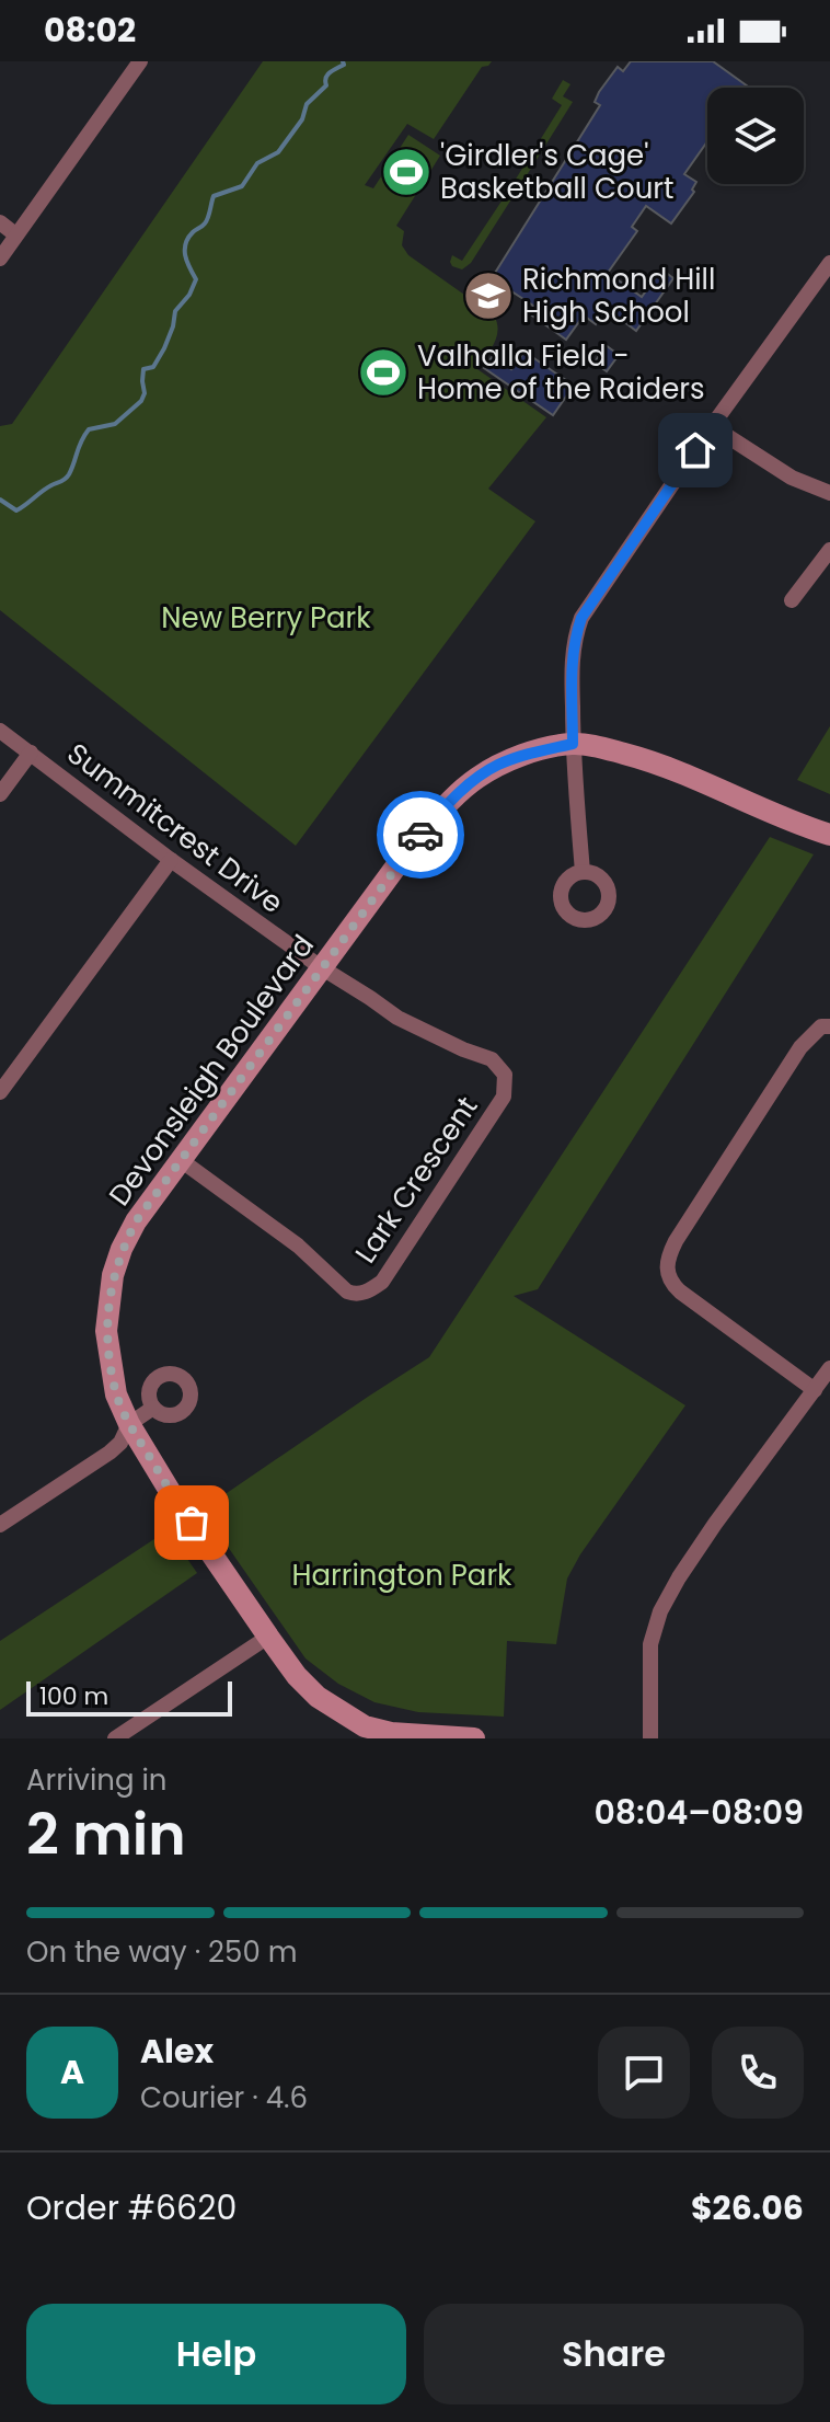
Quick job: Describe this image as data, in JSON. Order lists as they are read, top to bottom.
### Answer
{
  "streets": {
    "street": ["Summitcrest Drive", "Devonsleigh Boulevard", "Lark Crescent"]
  },
  "crossings": [
    ["Summitcrest Drive", "Devonsleigh Boulevard"],
    ["Summitcrest Drive", "Lark Crescent"],
    ["Devonsleigh Boulevard", "Lark Crescent"]
  ],
  "parks": ["New Berry Park", "Harrington Park"],
  "places": {
    "sports": ["'Girdler's Cage' Basketball Court", "Valhalla Field - Home of the Raiders"],
    "school or university": ["Richmond Hill High School"]
  },
  "scale_bar": "100 m",
  "page": {
    "status": "08:02",
    "scale": "100 m",
    "heading": ["2 min", "Arriving in", "08:04–08:09"],
    "panel": [
      "Alex",
      "Courier · 4.6",
      "Order #6620",
      "$26.06"
    ],
    "bar": "On the way · 250 m",
    "round": "A",
    "buttons": ["Help", "Share"]
  }
}
